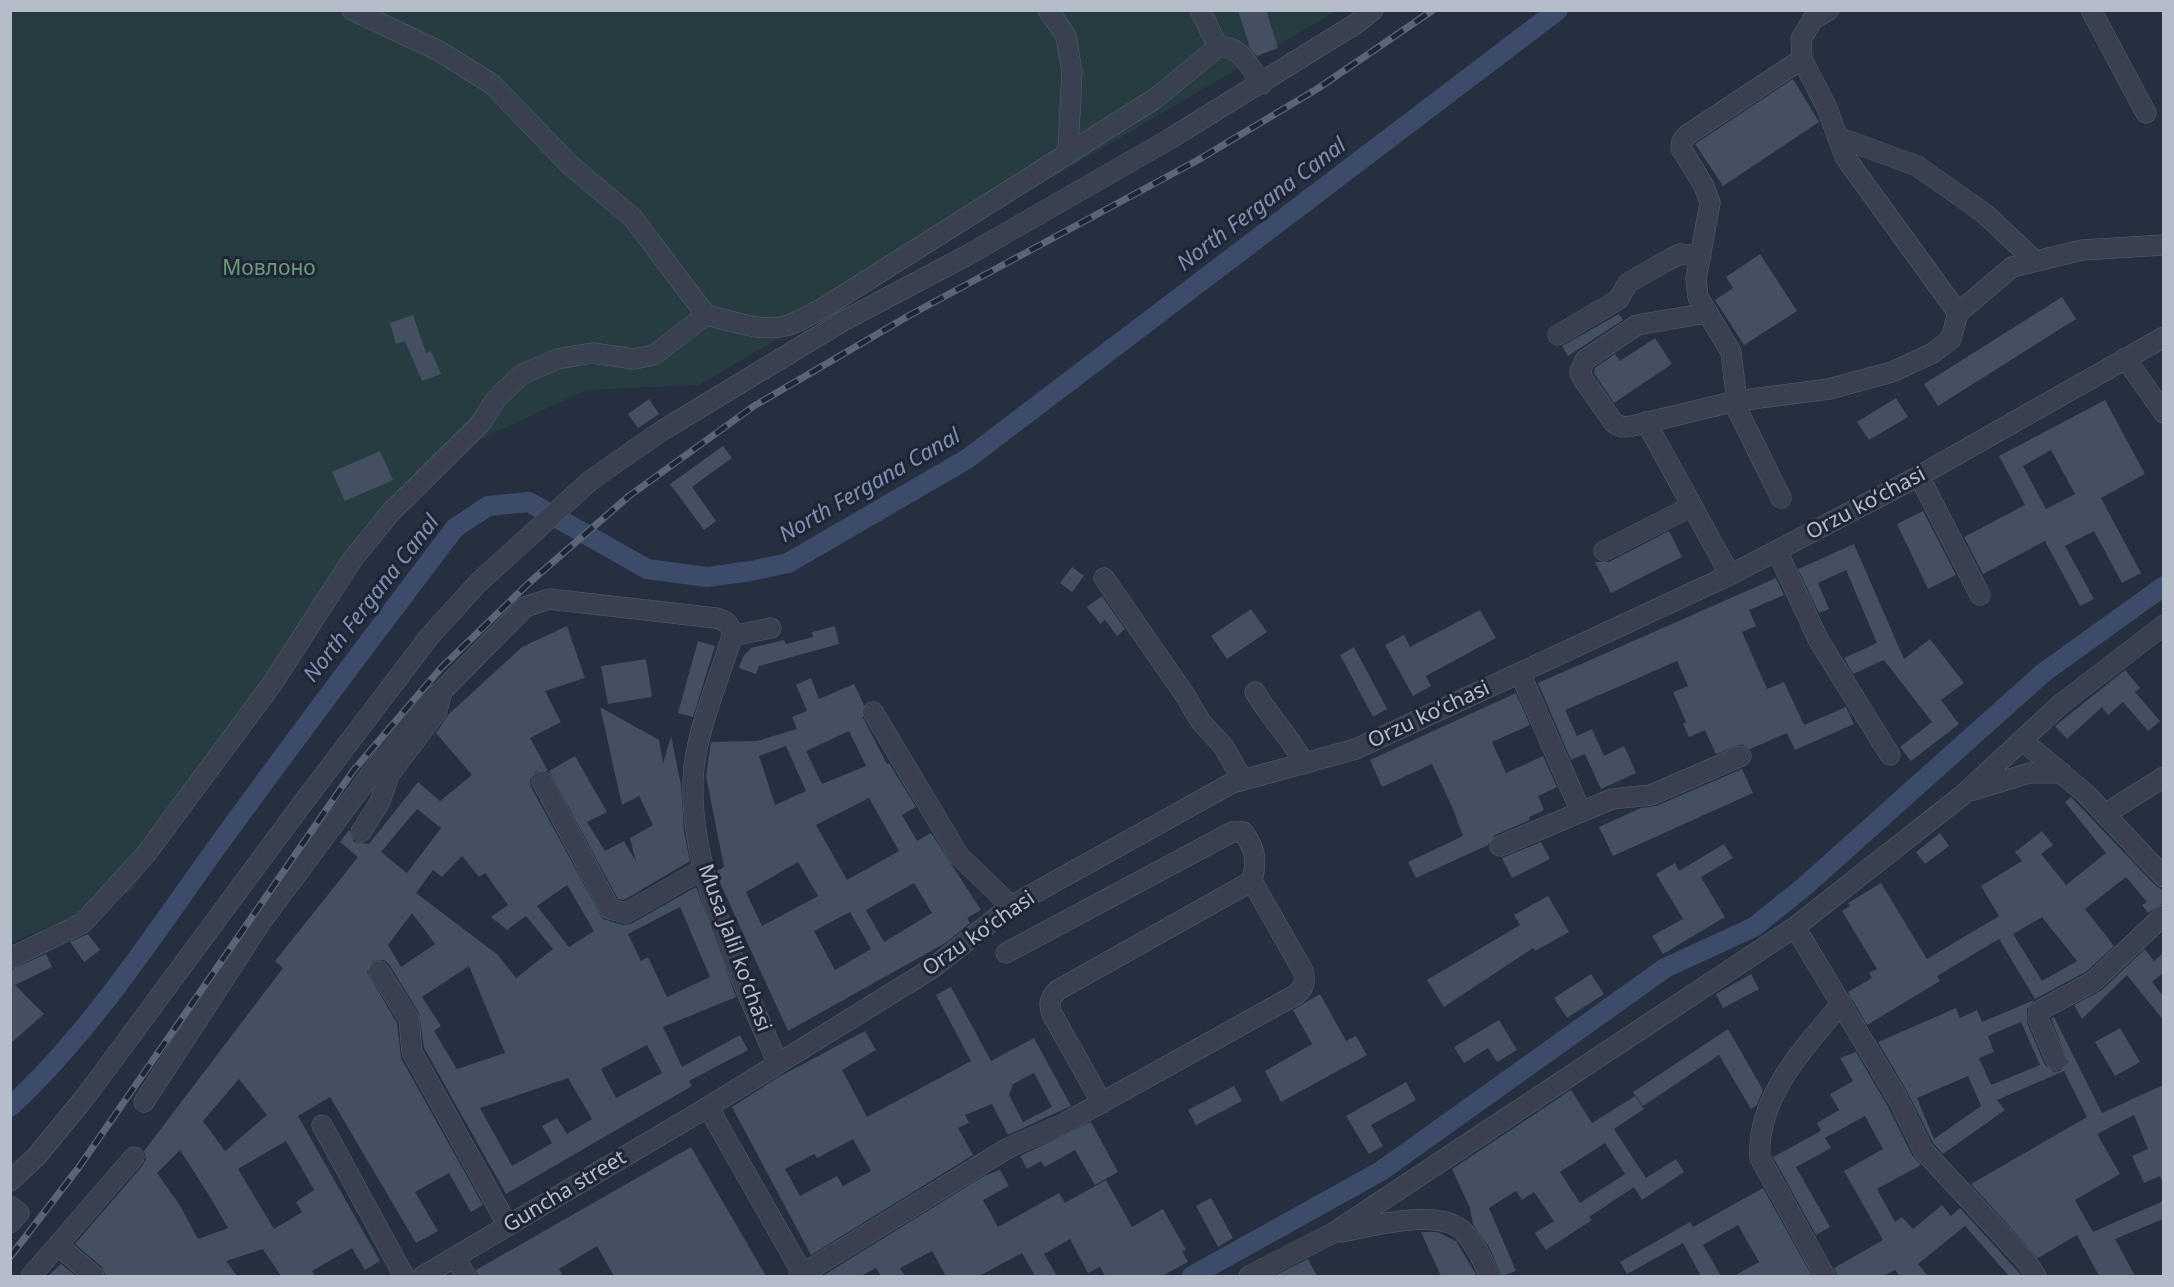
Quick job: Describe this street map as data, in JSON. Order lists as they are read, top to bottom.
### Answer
{
  "streets": {
    "street": ["Orzu koʻchasi", "Musa Jalil koʻchasi", "Guncha street"]
  },
  "crossings": [
    ["Orzu koʻchasi", "Musa Jalil koʻchasi"],
    ["Orzu koʻchasi", "Guncha street"]
  ],
  "water": ["North Fergana Canal"],
  "parks": ["Мовлоно"]
}
